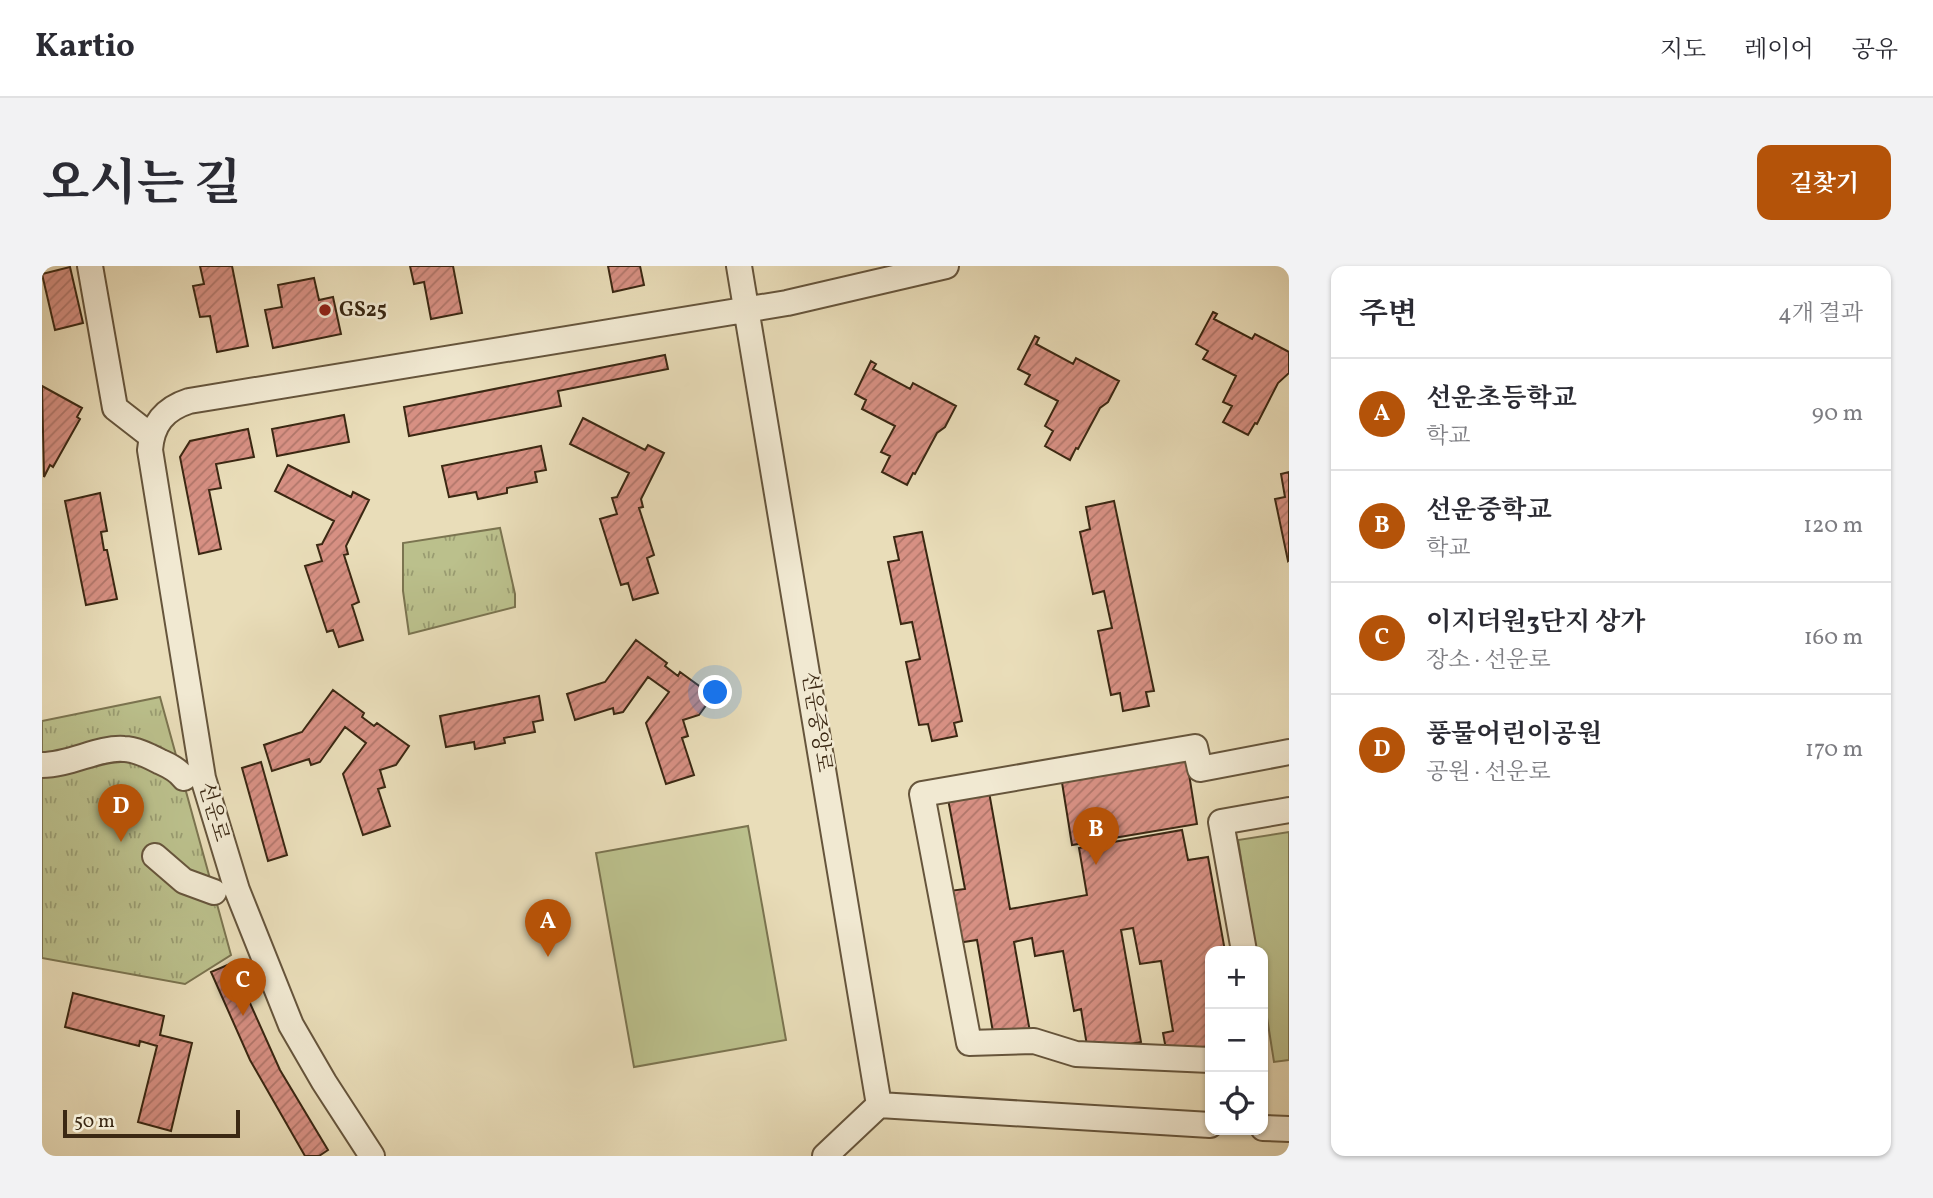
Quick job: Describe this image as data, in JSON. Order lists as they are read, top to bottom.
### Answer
{
  "streets": {
    "street": ["선운중앙로", "선운로"]
  },
  "places": ["GS25"],
  "scale_bar": "50 m",
  "page": {
    "header": "Kartio",
    "nav": ["지도", "레이어", "공유"],
    "title": "오시는 길",
    "buttons": "길찾기",
    "heading": ["주변", "4개 결과"],
    "list": [
      {
        "mark": "A",
        "name": "선운초등학교",
        "note": "학교",
        "value": "90 m"
      },
      {
        "mark": "B",
        "name": "선운중학교",
        "note": "학교",
        "value": "120 m"
      },
      {
        "mark": "C",
        "name": "이지더원3단지 상가",
        "note": "장소 · 선운로",
        "value": "160 m"
      },
      {
        "mark": "D",
        "name": "풍물어린이공원",
        "note": "공원 · 선운로",
        "value": "170 m"
      }
    ],
    "pins": [
      "D",
      "B",
      "A",
      "C"
    ],
    "map_buttons": ["+", "−"],
    "scale": "50 m"
  }
}
